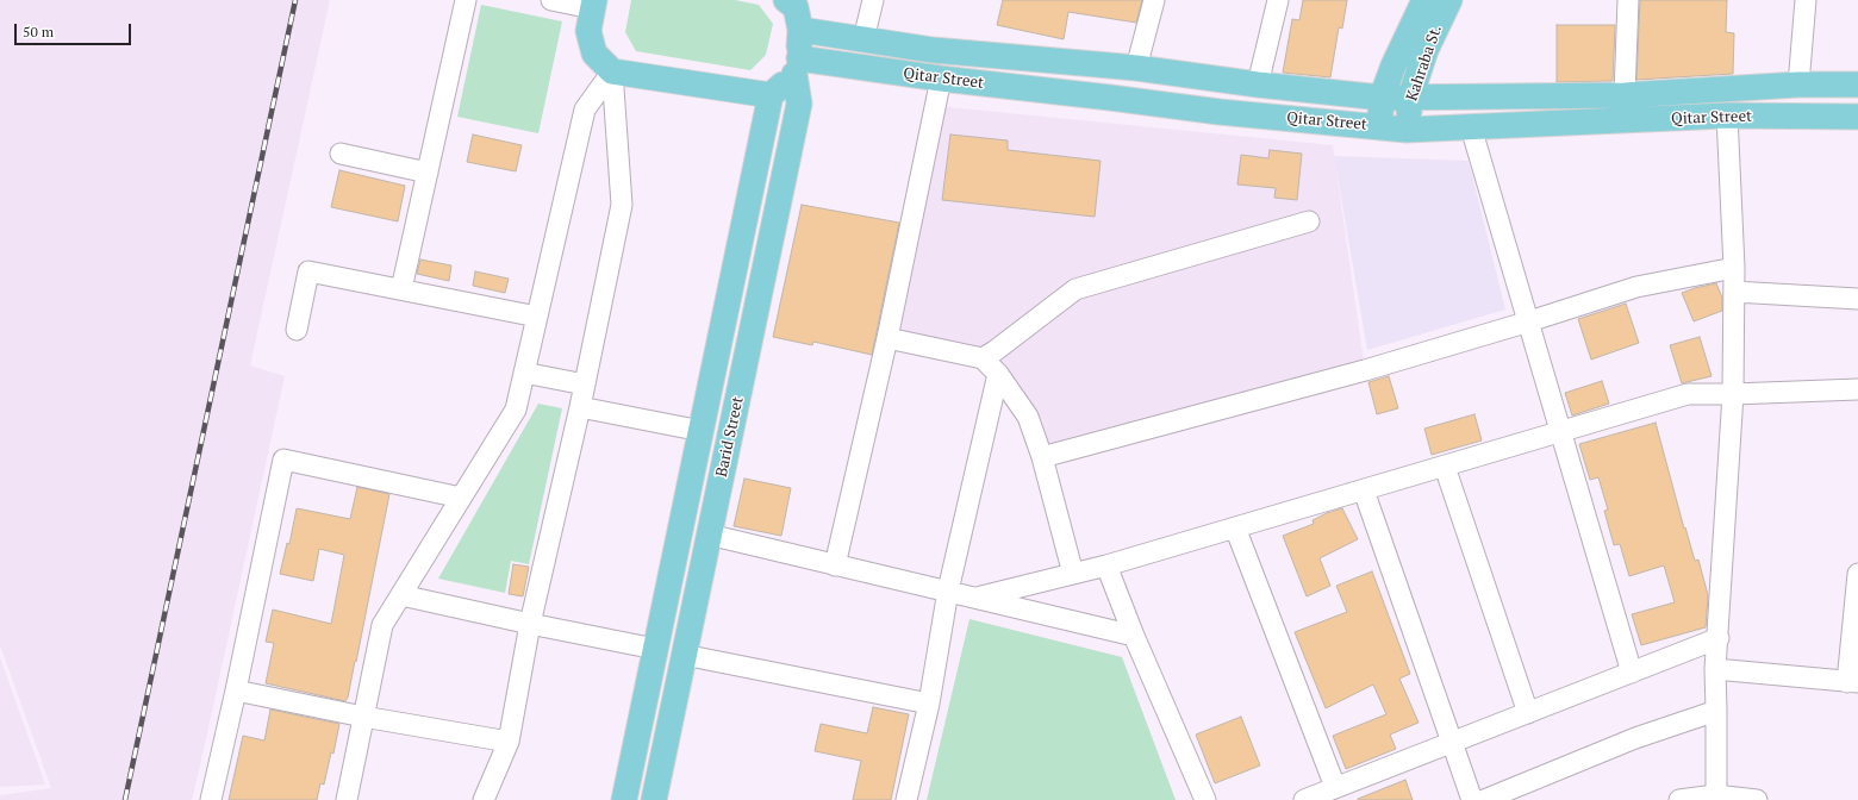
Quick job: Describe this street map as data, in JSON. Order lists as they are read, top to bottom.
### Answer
{
  "streets": {
    "main road": ["Kahraba St.", "Qitar Street", "Barid Street"]
  },
  "crossings": [
    ["Kahraba St.", "Qitar Street"],
    ["Qitar Street", "Barid Street"]
  ],
  "scale_bar": "50 m"
}
